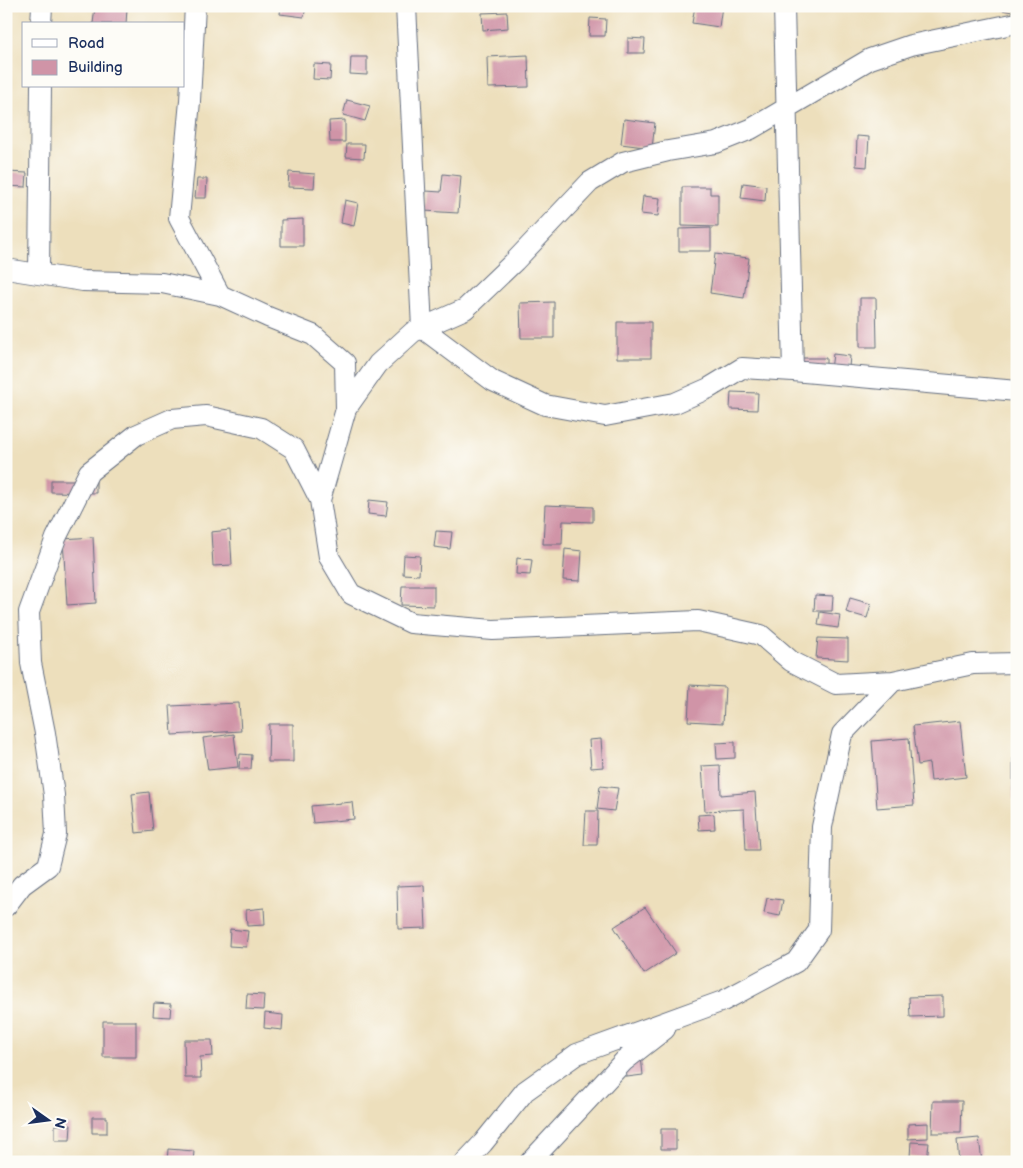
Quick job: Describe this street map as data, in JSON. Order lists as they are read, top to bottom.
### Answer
{
  "legend": ["Road", "Building"],
  "north": "right"
}
